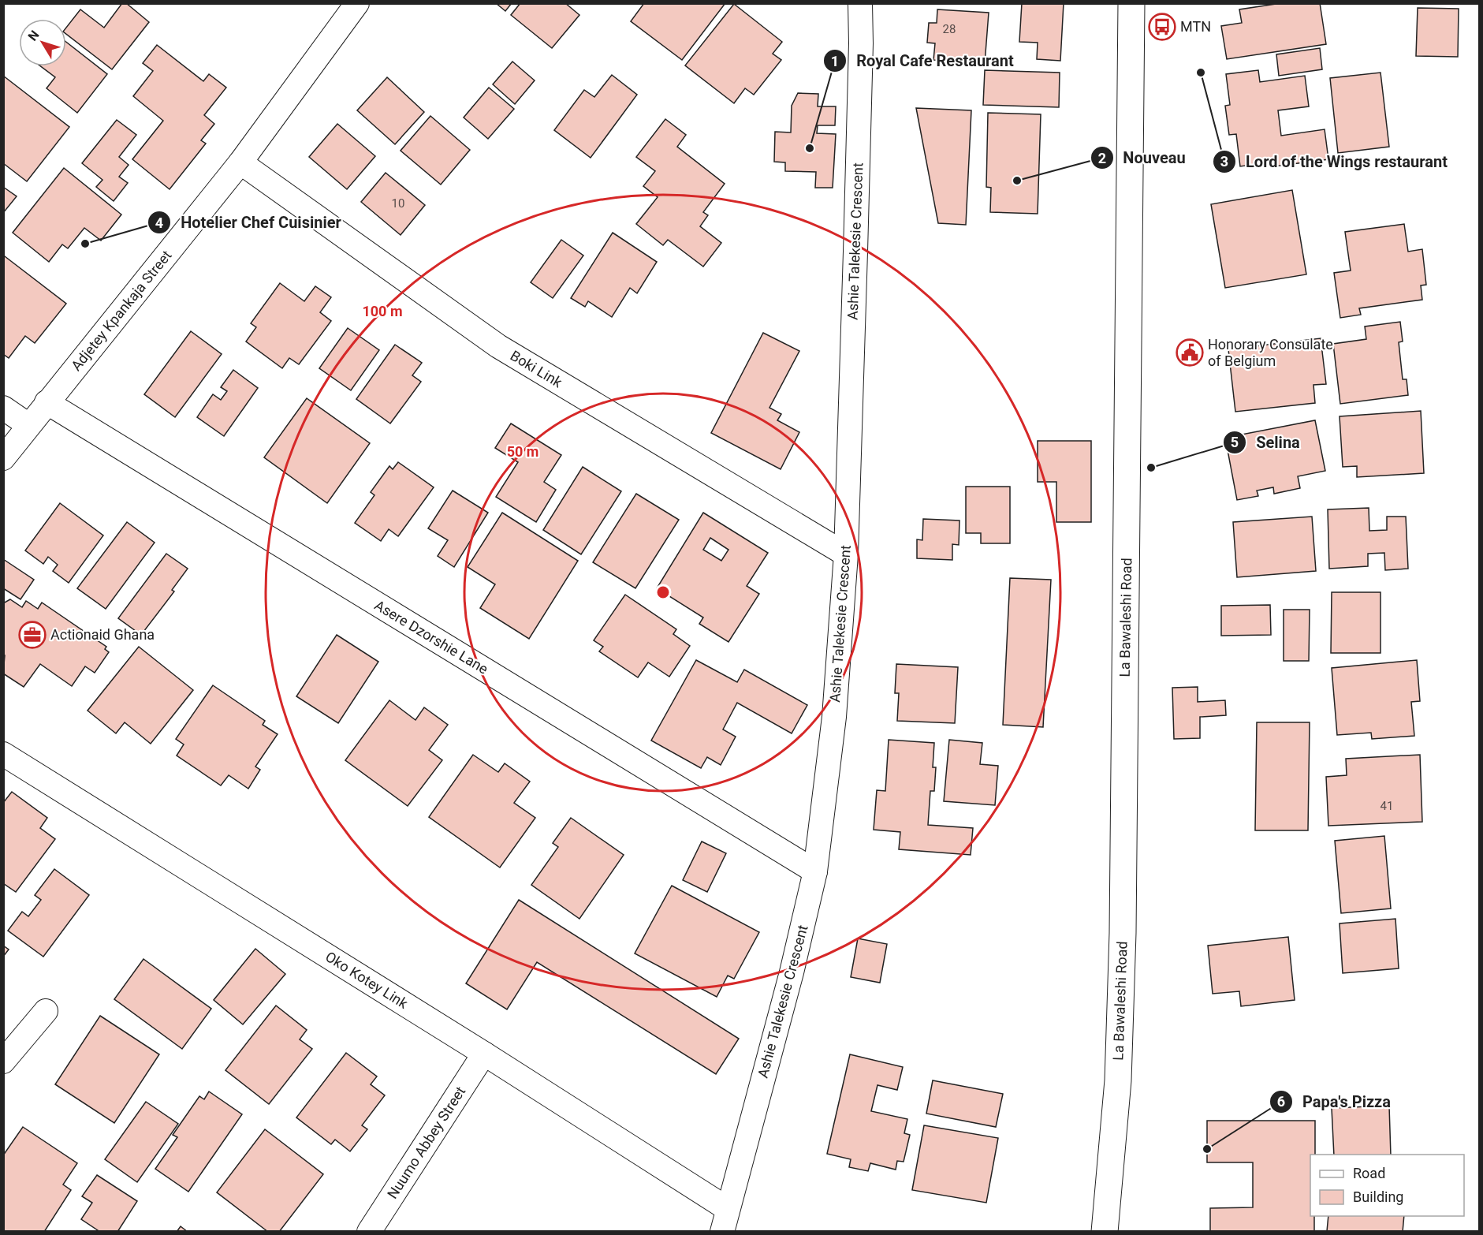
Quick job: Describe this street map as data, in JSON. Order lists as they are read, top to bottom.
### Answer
{
  "streets": {
    "main road": ["La Bawaleshi Road"],
    "street": [
      "Ashie Talekesie Crescent",
      "Adjetey Kpankaja Street",
      "Boki Link",
      "Asere Dzorshie Lane",
      "Oko Kotey Link",
      "Nuumo Abbey Street"
    ]
  },
  "crossings": [
    ["Ashie Talekesie Crescent", "Boki Link"],
    ["Ashie Talekesie Crescent", "Asere Dzorshie Lane"],
    ["Ashie Talekesie Crescent", "Oko Kotey Link"],
    ["Adjetey Kpankaja Street", "Boki Link"],
    ["Adjetey Kpankaja Street", "Asere Dzorshie Lane"],
    ["Oko Kotey Link", "Nuumo Abbey Street"]
  ],
  "places": {
    "bus stop": ["MTN"],
    "other": [
      "Lord of the Wings restaurant",
      "Royal Cafe Restaurant",
      "Nouveau",
      "Hotelier Chef Cuisinier",
      "Selina",
      "Papa's Pizza"
    ],
    "public building": ["Honorary Consulate of Belgium"],
    "office": ["Actionaid Ghana"]
  },
  "house_numbers": ["28", "10", "41"],
  "legend": ["Road", "Building"],
  "north": "top left",
  "rings": ["100 m", "50 m"]
}
